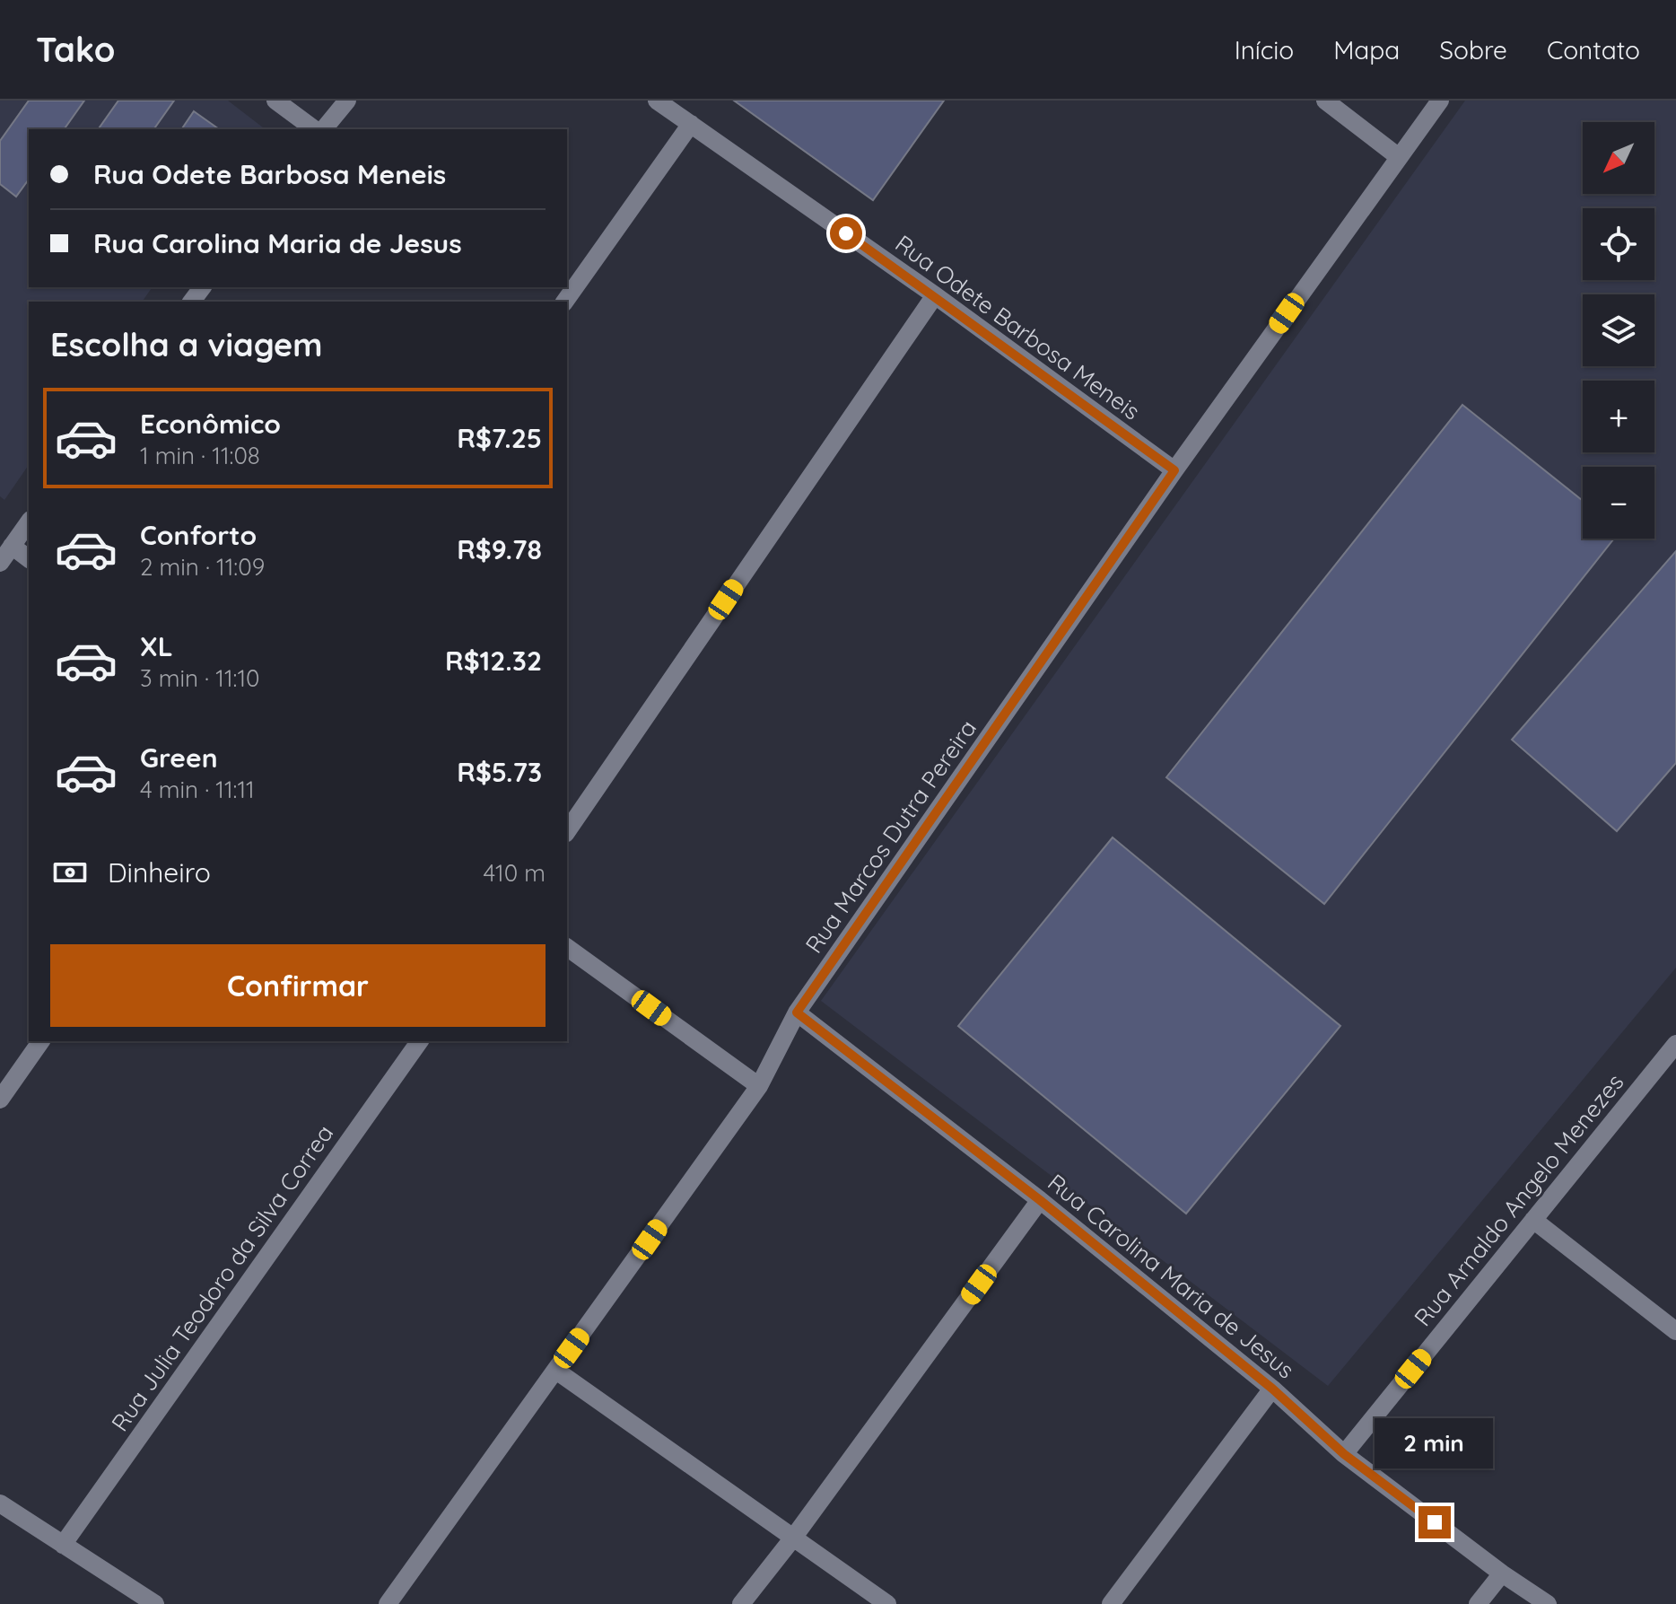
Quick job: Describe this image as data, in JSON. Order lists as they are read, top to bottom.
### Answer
{
  "streets": {
    "street": [
      "Rua Odete Barbosa Meneis",
      "Rua Marcos Dutra Pereira",
      "Rua Arnaldo Angelo Menezes",
      "Rua Carolina Maria de Jesus",
      "Rua Julia Teodoro da Silva Correa"
    ]
  },
  "crossings": [
    ["Rua Odete Barbosa Meneis", "Rua Marcos Dutra Pereira"],
    ["Rua Marcos Dutra Pereira", "Rua Carolina Maria de Jesus"],
    ["Rua Arnaldo Angelo Menezes", "Rua Carolina Maria de Jesus"]
  ],
  "north": "bottom left",
  "page": {
    "header": "Tako",
    "nav": [
      "Início",
      "Mapa",
      "Sobre",
      "Contato"
    ],
    "map_buttons": ["+", "−"],
    "banner": ["Rua Odete Barbosa Meneis", "Rua Carolina Maria de Jesus"],
    "heading": "Escolha a viagem",
    "list": [
      {
        "name": "Econômico",
        "note": "1 min · 11:08",
        "value": "R$7.25"
      },
      {
        "name": "Conforto",
        "note": "2 min · 11:09",
        "value": "R$9.78"
      },
      {
        "name": "XL",
        "note": "3 min · 11:10",
        "value": "R$12.32"
      },
      {
        "name": "Green",
        "note": "4 min · 11:11",
        "value": "R$5.73"
      }
    ],
    "pay": ["Dinheiro", "410 m"],
    "buttons": "Confirmar",
    "bubble": "2 min"
  }
}
